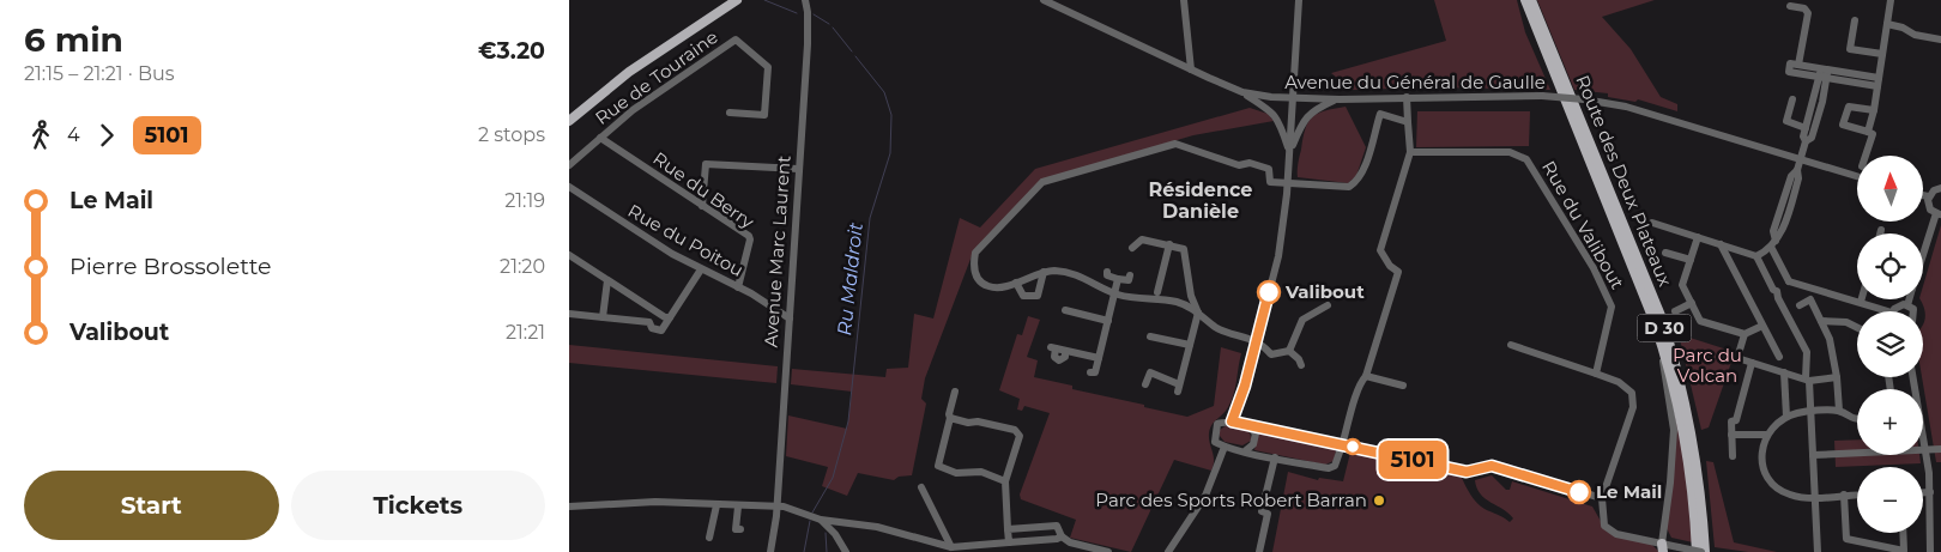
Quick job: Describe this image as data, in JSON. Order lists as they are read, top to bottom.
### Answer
{
  "streets": {
    "main road": ["Route des Deux Plateaux", "D 30"],
    "street": [
      "Rue de Touraine",
      "Avenue du Général de Gaulle",
      "Rue du Berry",
      "Rue du Valibout",
      "Rue du Poitou",
      "Avenue Marc Laurent"
    ]
  },
  "crossings": [
    ["Rue de Touraine", "Rue du Berry"],
    ["Rue du Berry", "Rue du Poitou"],
    ["Rue du Poitou", "Avenue Marc Laurent"]
  ],
  "districts": ["Résidence Danièle"],
  "water": ["Ru Maldroit"],
  "parks": ["Parc du Volcan"],
  "places": ["Valibout", "Le Mail", "Parc des Sports Robert Barran"],
  "lines": ["bus line 5101"],
  "north": "top",
  "page": {
    "heading": ["6 min", "21:15 – 21:21 · Bus", "€3.20"],
    "on_map": "5101",
    "legs": ["4", "5101", "2 stops"],
    "map_buttons": ["+", "−"],
    "list": [
      {
        "name": "Le Mail",
        "value": "21:19"
      },
      {
        "name": "Pierre Brossolette",
        "value": "21:20"
      },
      {
        "name": "Valibout",
        "value": "21:21"
      }
    ],
    "buttons": ["Start", "Tickets"]
  }
}
